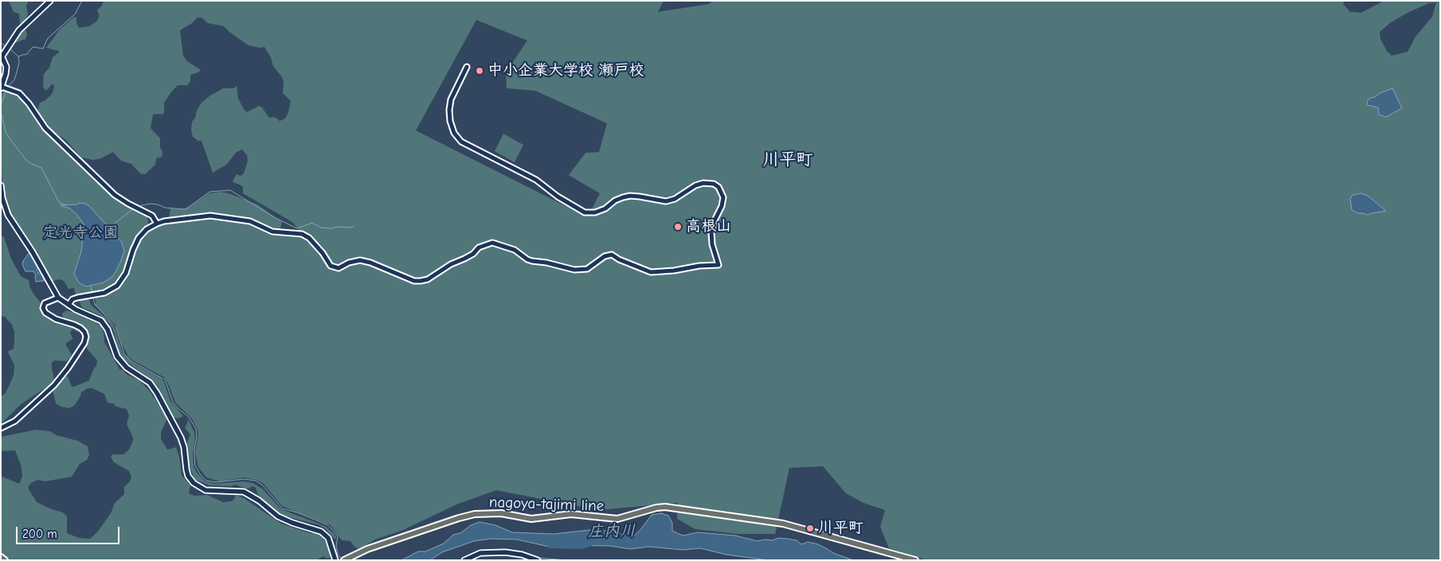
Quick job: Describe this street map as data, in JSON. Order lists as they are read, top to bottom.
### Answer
{
  "streets": {
    "main road": ["nagoya-tajimi line"]
  },
  "districts": ["川平町"],
  "water": ["庄内川"],
  "parks": ["定光寺公園"],
  "places": ["中小企業大学校 瀬戸校", "高根山", "川平町"],
  "scale_bar": "200 m"
}
